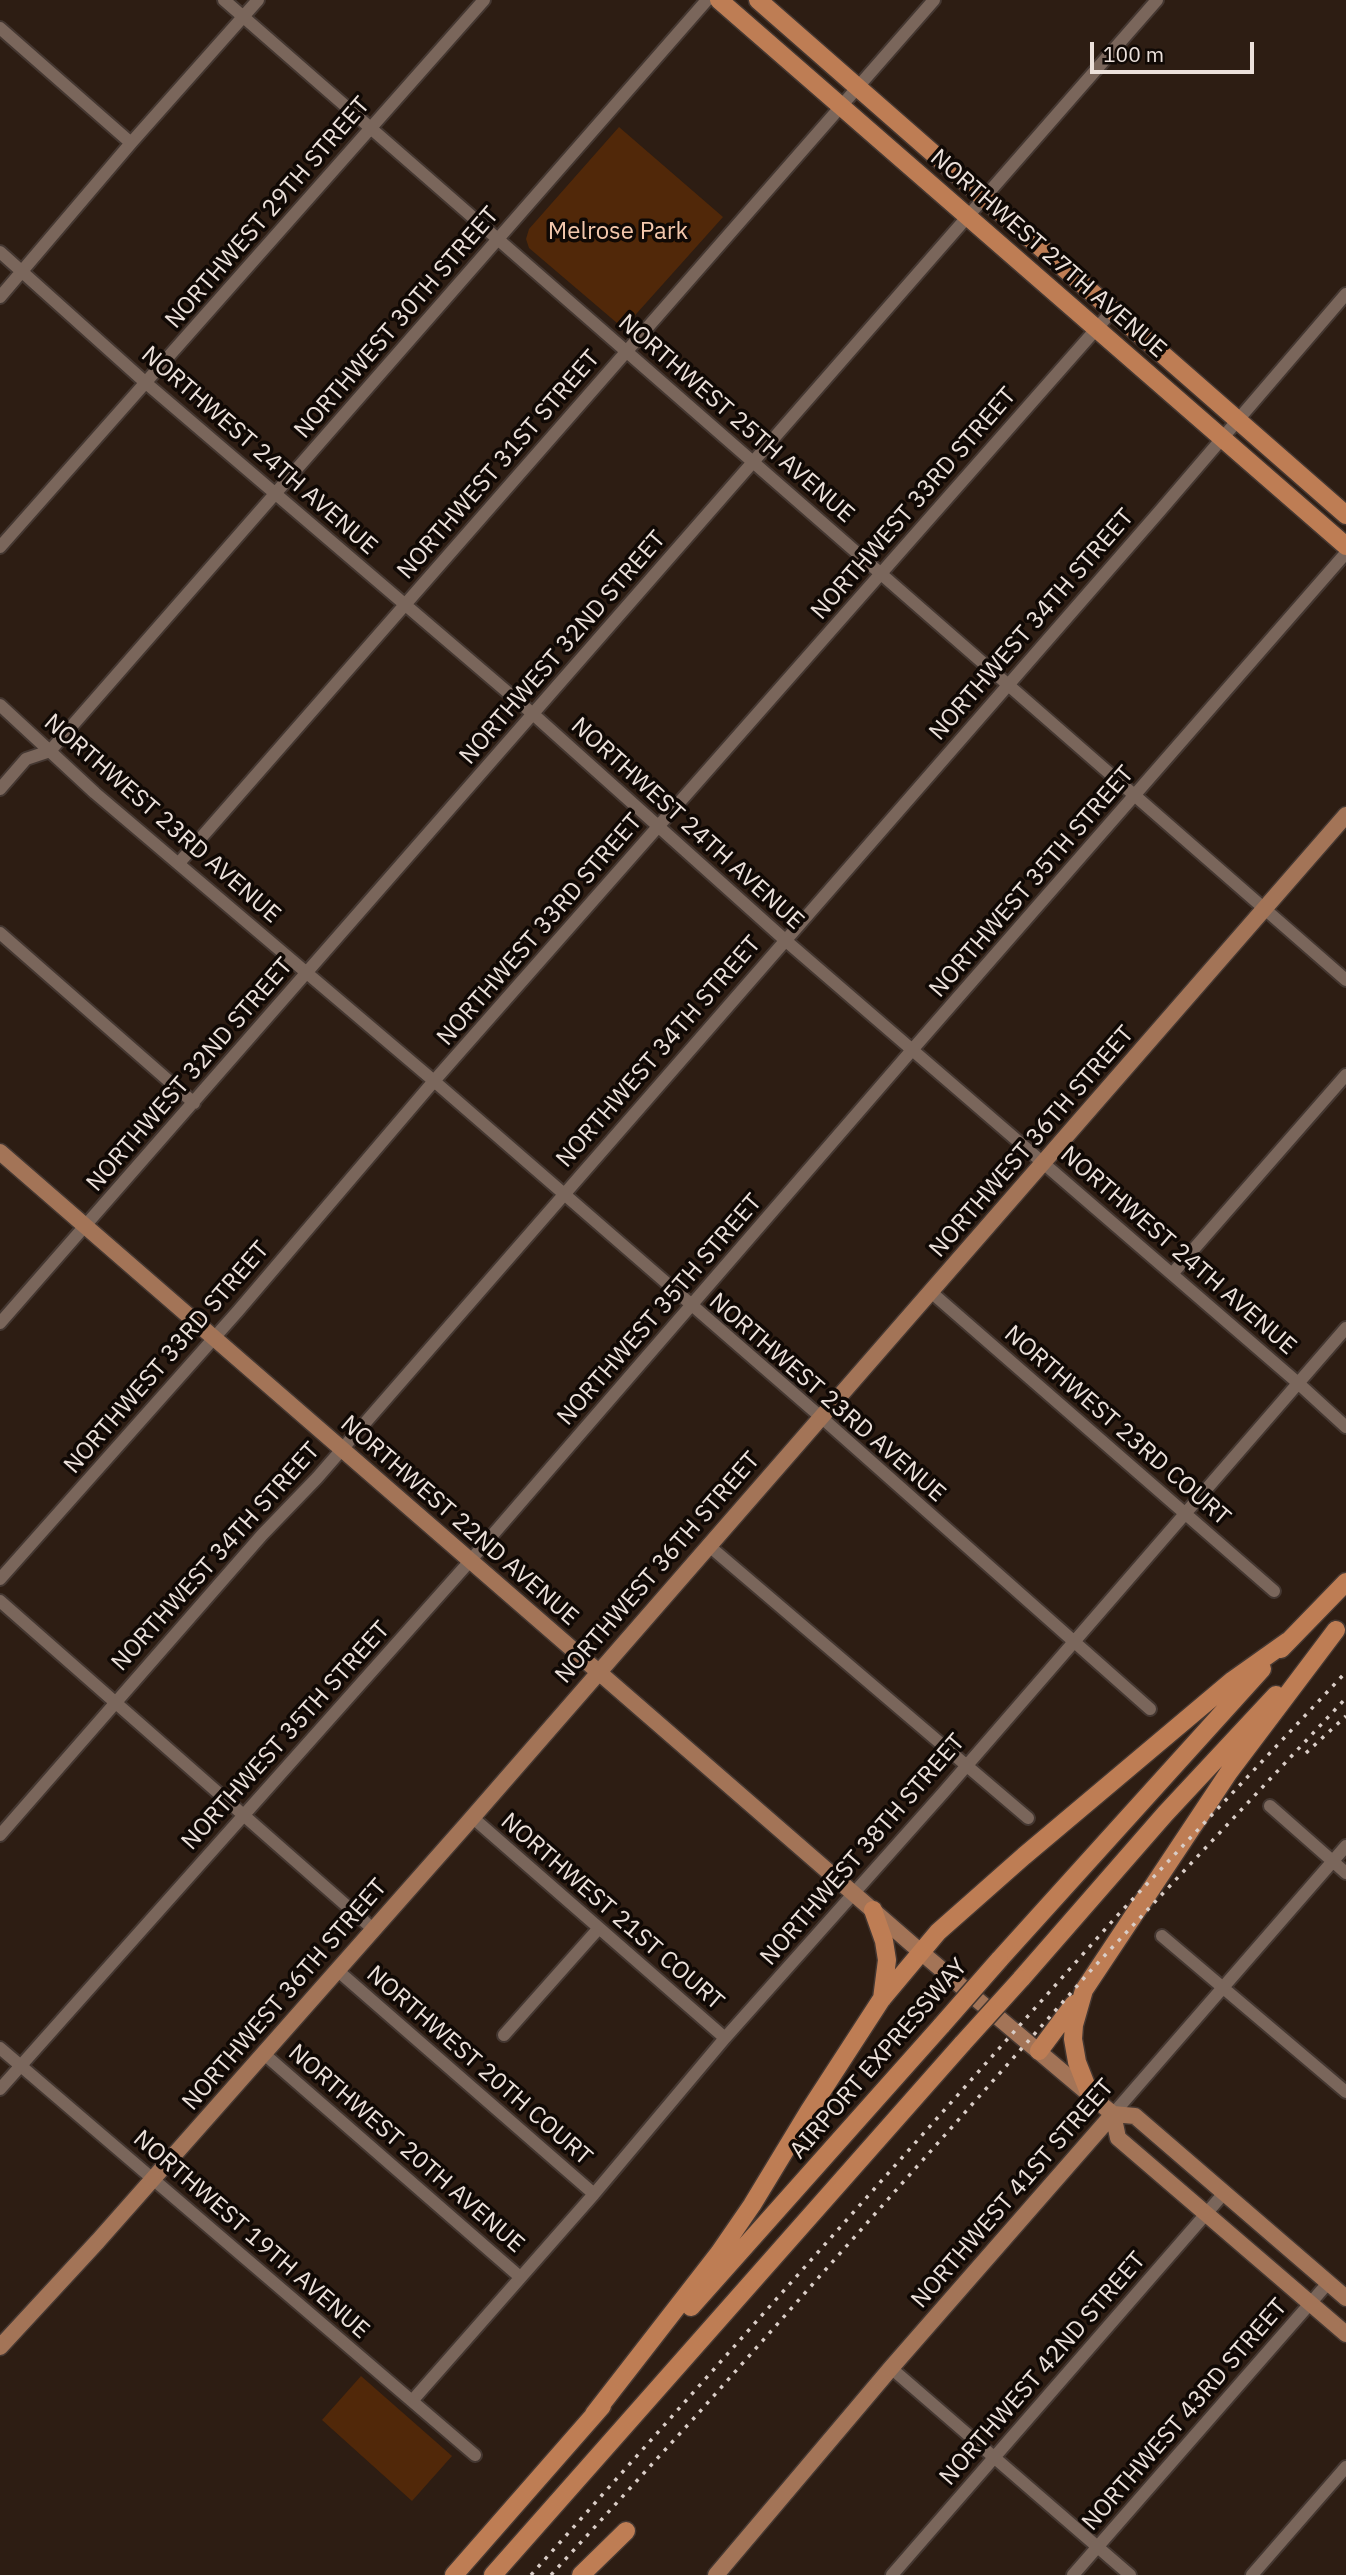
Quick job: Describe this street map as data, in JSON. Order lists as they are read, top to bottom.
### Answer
{
  "streets": {
    "highway": ["NORTHWEST 27TH AVENUE", "AIRPORT EXPRESSWAY"],
    "main road": ["NORTHWEST 36TH STREET", "NORTHWEST 22ND AVENUE", "NORTHWEST 41ST STREET"],
    "street": [
      "NORTHWEST 29TH STREET",
      "NORTHWEST 30TH STREET",
      "NORTHWEST 25TH AVENUE",
      "NORTHWEST 24TH AVENUE",
      "NORTHWEST 31ST STREET",
      "NORTHWEST 33RD STREET",
      "NORTHWEST 34TH STREET",
      "NORTHWEST 32ND STREET",
      "NORTHWEST 23RD AVENUE",
      "NORTHWEST 35TH STREET",
      "NORTHWEST 23RD COURT",
      "NORTHWEST 38TH STREET",
      "NORTHWEST 21ST COURT",
      "NORTHWEST 20TH COURT",
      "NORTHWEST 20TH AVENUE",
      "NORTHWEST 19TH AVENUE",
      "NORTHWEST 42ND STREET",
      "NORTHWEST 43RD STREET"
    ]
  },
  "crossings": [
    ["NORTHWEST 29TH STREET", "NORTHWEST 25TH AVENUE"],
    ["NORTHWEST 29TH STREET", "NORTHWEST 24TH AVENUE"],
    ["NORTHWEST 27TH AVENUE", "NORTHWEST 31ST STREET"],
    ["NORTHWEST 27TH AVENUE", "NORTHWEST 33RD STREET"],
    ["NORTHWEST 27TH AVENUE", "NORTHWEST 34TH STREET"],
    ["NORTHWEST 27TH AVENUE", "NORTHWEST 32ND STREET"],
    ["NORTHWEST 30TH STREET", "NORTHWEST 25TH AVENUE"],
    ["NORTHWEST 30TH STREET", "NORTHWEST 24TH AVENUE"],
    ["NORTHWEST 30TH STREET", "NORTHWEST 23RD AVENUE"],
    ["NORTHWEST 25TH AVENUE", "NORTHWEST 31ST STREET"],
    ["NORTHWEST 25TH AVENUE", "NORTHWEST 33RD STREET"],
    ["NORTHWEST 25TH AVENUE", "NORTHWEST 34TH STREET"],
    ["NORTHWEST 25TH AVENUE", "NORTHWEST 32ND STREET"],
    ["NORTHWEST 25TH AVENUE", "NORTHWEST 35TH STREET"],
    ["NORTHWEST 25TH AVENUE", "NORTHWEST 36TH STREET"],
    ["NORTHWEST 24TH AVENUE", "NORTHWEST 31ST STREET"],
    ["NORTHWEST 24TH AVENUE", "NORTHWEST 33RD STREET"],
    ["NORTHWEST 24TH AVENUE", "NORTHWEST 34TH STREET"],
    ["NORTHWEST 24TH AVENUE", "NORTHWEST 32ND STREET"],
    ["NORTHWEST 24TH AVENUE", "NORTHWEST 35TH STREET"],
    ["NORTHWEST 24TH AVENUE", "NORTHWEST 36TH STREET"],
    ["NORTHWEST 24TH AVENUE", "NORTHWEST 38TH STREET"],
    ["NORTHWEST 31ST STREET", "NORTHWEST 23RD AVENUE"],
    ["NORTHWEST 33RD STREET", "NORTHWEST 23RD AVENUE"],
    ["NORTHWEST 33RD STREET", "NORTHWEST 22ND AVENUE"],
    ["NORTHWEST 34TH STREET", "NORTHWEST 23RD AVENUE"],
    ["NORTHWEST 34TH STREET", "NORTHWEST 22ND AVENUE"],
    ["NORTHWEST 32ND STREET", "NORTHWEST 23RD AVENUE"],
    ["NORTHWEST 32ND STREET", "NORTHWEST 22ND AVENUE"],
    ["NORTHWEST 23RD AVENUE", "NORTHWEST 35TH STREET"],
    ["NORTHWEST 23RD AVENUE", "NORTHWEST 36TH STREET"],
    ["NORTHWEST 23RD AVENUE", "NORTHWEST 38TH STREET"],
    ["NORTHWEST 35TH STREET", "NORTHWEST 22ND AVENUE"],
    ["NORTHWEST 35TH STREET", "NORTHWEST 19TH AVENUE"],
    ["NORTHWEST 36TH STREET", "NORTHWEST 23RD COURT"],
    ["NORTHWEST 36TH STREET", "NORTHWEST 22ND AVENUE"],
    ["NORTHWEST 36TH STREET", "NORTHWEST 21ST COURT"],
    ["NORTHWEST 36TH STREET", "NORTHWEST 20TH COURT"],
    ["NORTHWEST 36TH STREET", "NORTHWEST 20TH AVENUE"],
    ["NORTHWEST 36TH STREET", "NORTHWEST 19TH AVENUE"],
    ["NORTHWEST 23RD COURT", "NORTHWEST 38TH STREET"],
    ["NORTHWEST 22ND AVENUE", "NORTHWEST 38TH STREET"],
    ["NORTHWEST 22ND AVENUE", "NORTHWEST 41ST STREET"],
    ["NORTHWEST 22ND AVENUE", "NORTHWEST 42ND STREET"],
    ["NORTHWEST 22ND AVENUE", "NORTHWEST 43RD STREET"],
    ["NORTHWEST 38TH STREET", "NORTHWEST 21ST COURT"],
    ["NORTHWEST 38TH STREET", "NORTHWEST 20TH COURT"],
    ["NORTHWEST 38TH STREET", "NORTHWEST 20TH AVENUE"],
    ["NORTHWEST 38TH STREET", "NORTHWEST 19TH AVENUE"]
  ],
  "parks": ["Melrose Park"],
  "scale_bar": "100 m"
}
